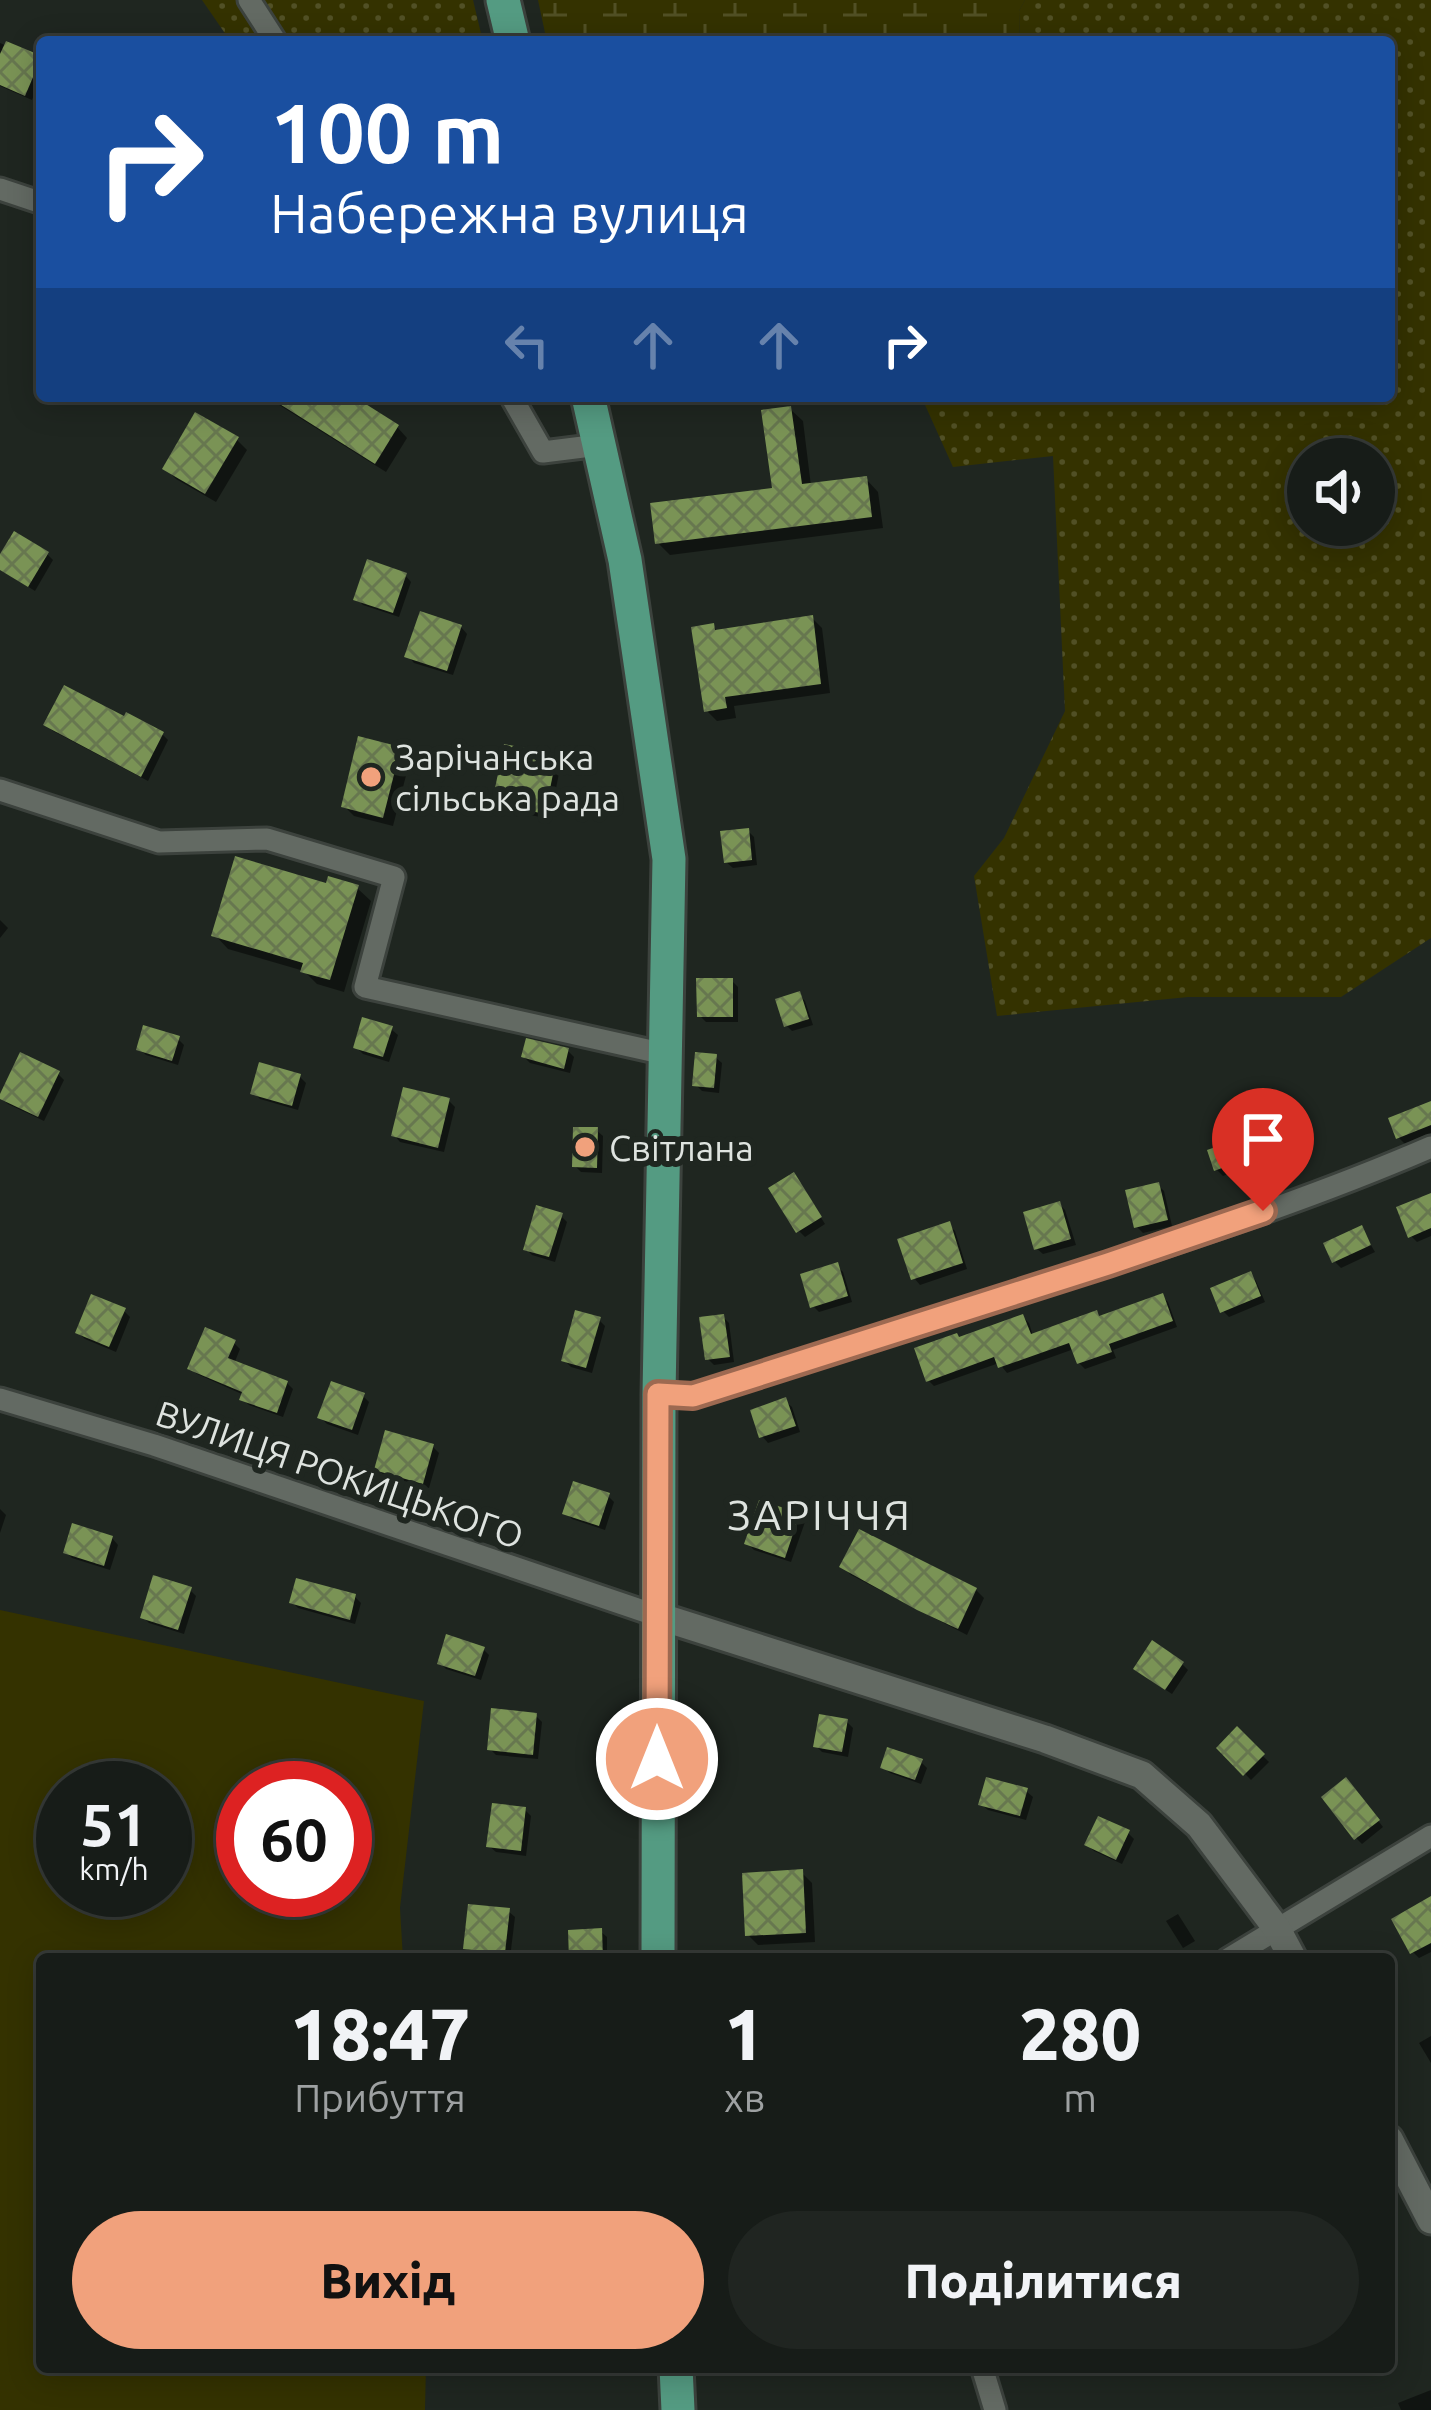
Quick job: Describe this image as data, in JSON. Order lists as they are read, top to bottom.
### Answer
{
  "streets": {
    "street": ["ВУЛИЦЯ РОКИЦЬКОГО"]
  },
  "districts": ["ЗАРІЧЧЯ"],
  "places": ["Зарічанська сільська рада", "Світлана"],
  "page": {
    "turn": ["100 m", "Набережна вулиця"],
    "speed": "51 km/h",
    "limit": "60",
    "eta": [
      "18:47",
      "Прибуття",
      "1",
      "хв",
      "280",
      "m"
    ],
    "buttons": ["Вихід", "Поділитися"]
  }
}
